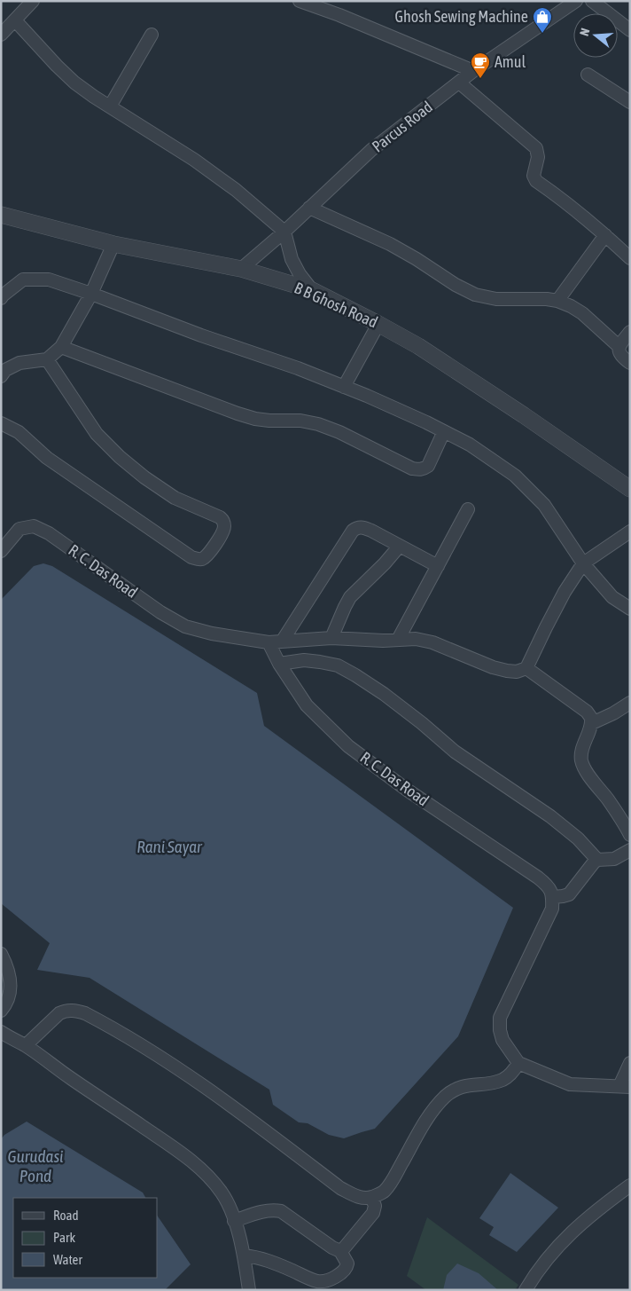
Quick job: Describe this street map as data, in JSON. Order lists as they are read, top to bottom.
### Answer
{
  "streets": {
    "street": ["Parcus Road", "B B Ghosh Road", "R. C. Das Road"]
  },
  "crossings": [
    ["Parcus Road", "B B Ghosh Road"]
  ],
  "water": ["Rani Sayar", "Gurudasi Pond"],
  "places": {
    "shop": ["Ghosh Sewing Machine"],
    "cafe": ["Amul"]
  },
  "legend": ["Road", "Park", "Water"],
  "north": "left"
}
